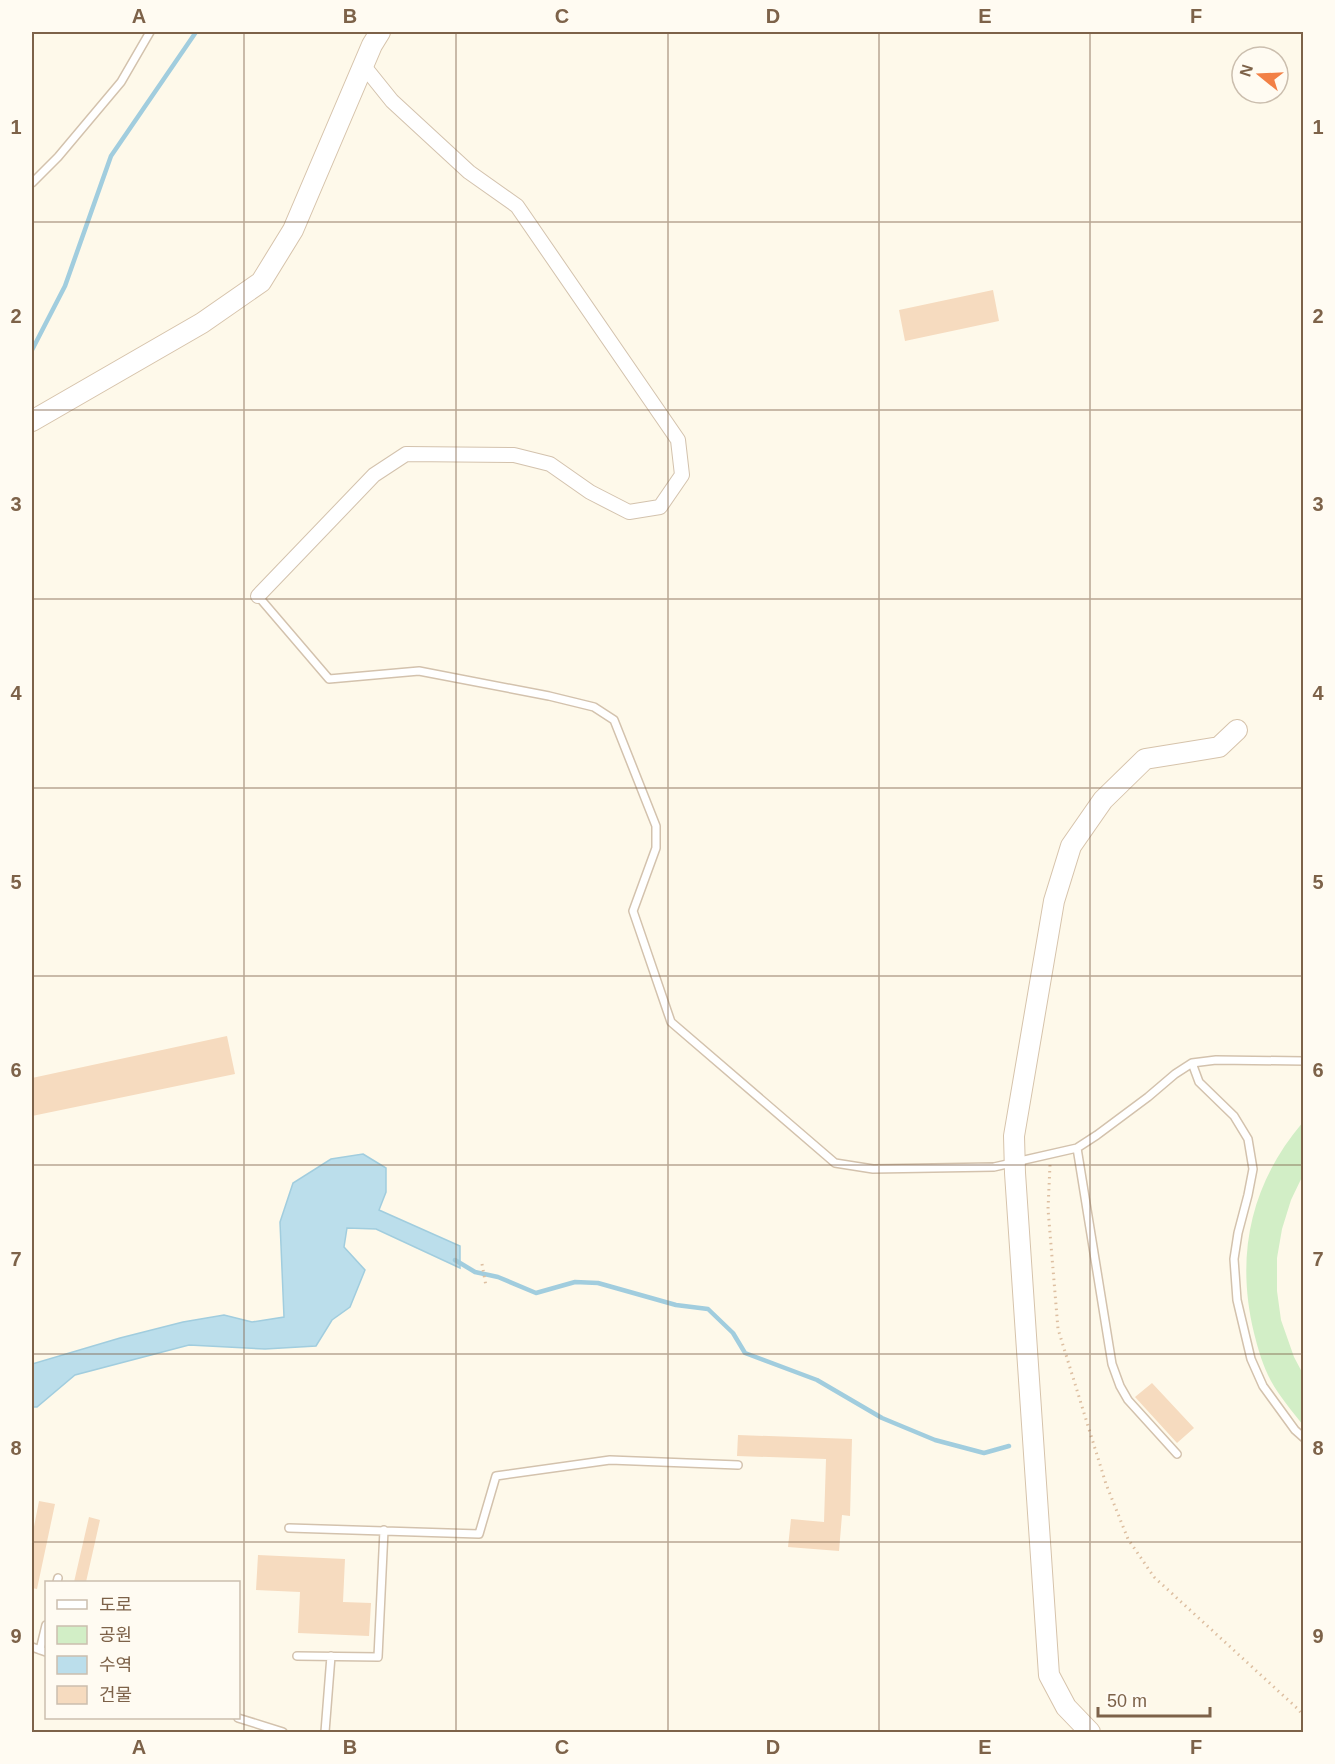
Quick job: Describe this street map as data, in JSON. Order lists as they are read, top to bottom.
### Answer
{
  "legend": [
    "도로",
    "공원",
    "수역",
    "건물"
  ],
  "scale_bar": "50 m",
  "north": "left",
  "grid": {
    "columns": [
      "A",
      "B",
      "C",
      "D",
      "E",
      "F"
    ],
    "rows": [
      "1",
      "2",
      "3",
      "4",
      "5",
      "6",
      "7",
      "8",
      "9"
    ]
  }
}
